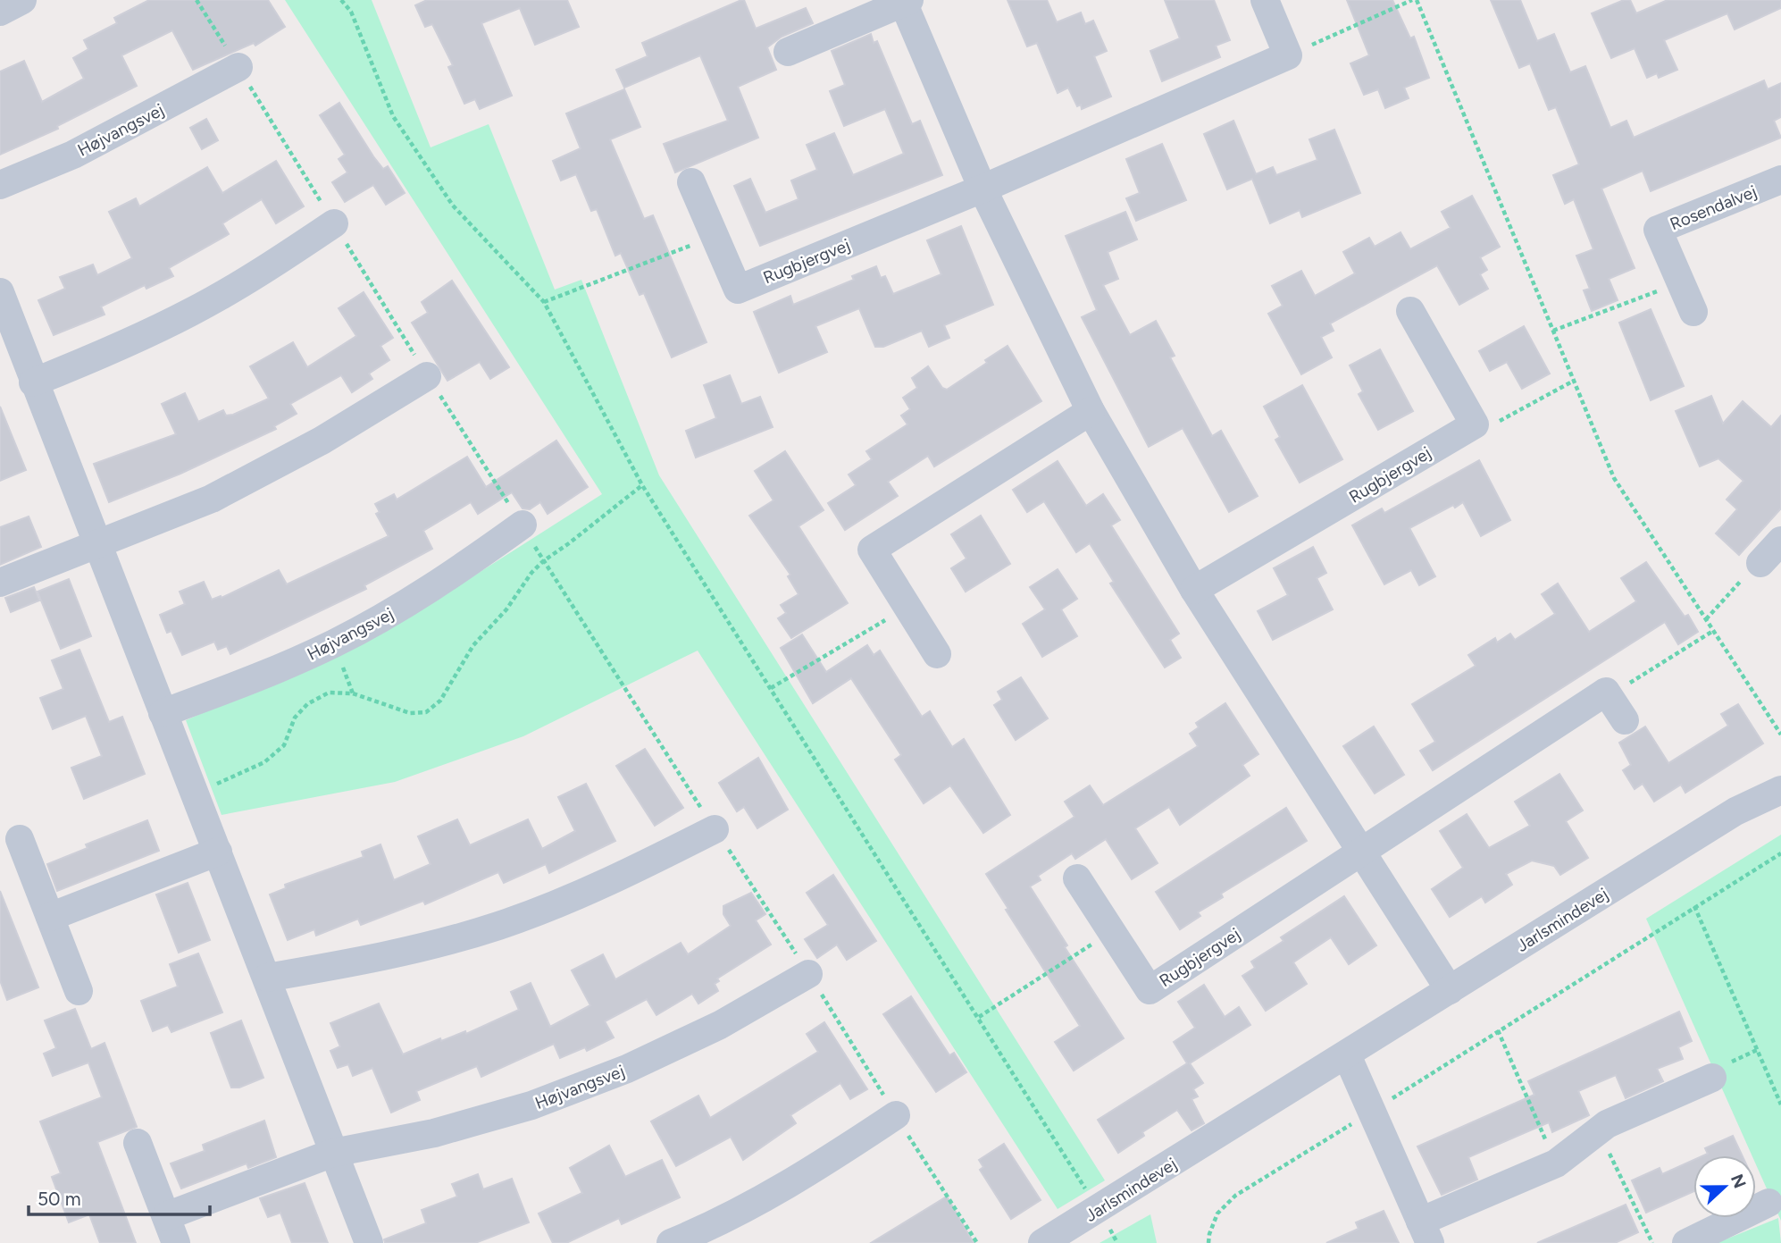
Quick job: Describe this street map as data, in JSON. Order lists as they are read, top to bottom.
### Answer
{
  "streets": {
    "street": [
      "Højvangsvej",
      "Rosendalvej",
      "Rugbjergvej",
      "Jarlsmindevej"
    ]
  },
  "scale_bar": "50 m",
  "north": "right"
}
